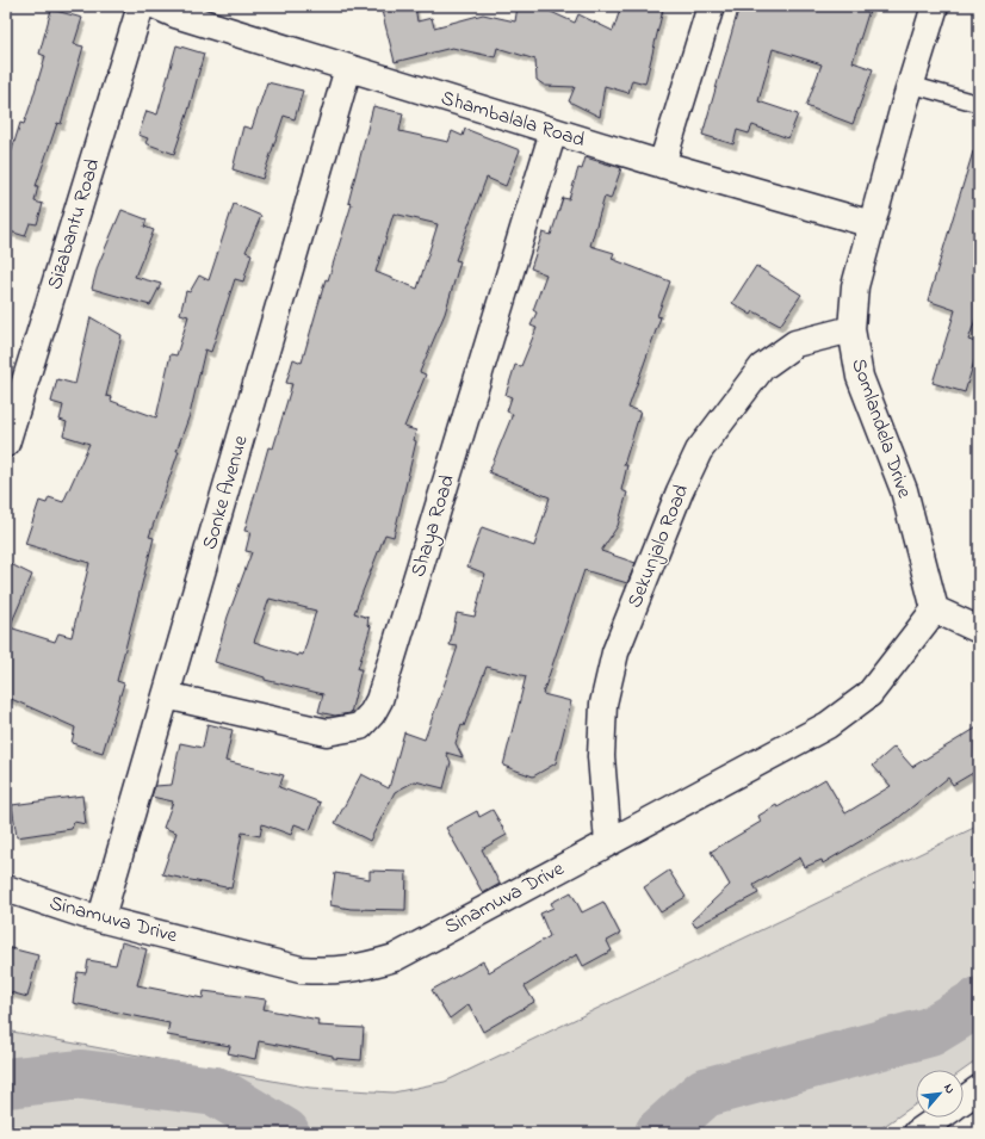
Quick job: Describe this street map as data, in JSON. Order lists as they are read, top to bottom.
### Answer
{
  "streets": {
    "street": [
      "Shambalala Road",
      "Sizabantu Road",
      "Somlandela Drive",
      "Sonke Avenue",
      "Shaya Road",
      "Sekunjalo Road",
      "Sinamuva Drive"
    ]
  },
  "crossings": [
    ["Shambalala Road", "Somlandela Drive"],
    ["Shambalala Road", "Sonke Avenue"],
    ["Shambalala Road", "Shaya Road"],
    ["Somlandela Drive", "Sekunjalo Road"],
    ["Somlandela Drive", "Sinamuva Drive"],
    ["Sonke Avenue", "Shaya Road"],
    ["Sonke Avenue", "Sinamuva Drive"],
    ["Sekunjalo Road", "Sinamuva Drive"]
  ],
  "north": "top right"
}
